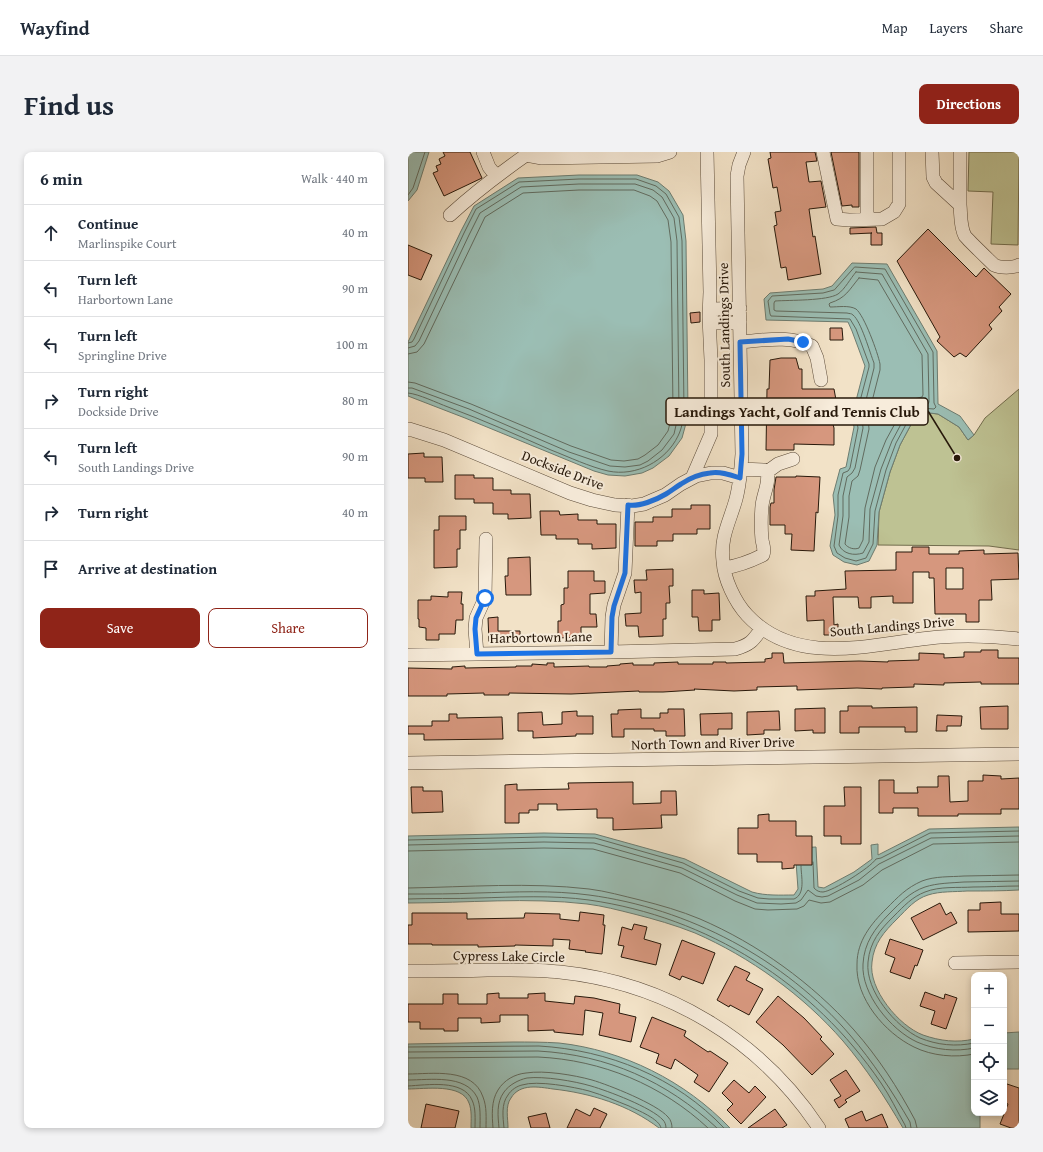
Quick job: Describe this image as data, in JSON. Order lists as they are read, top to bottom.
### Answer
{
  "streets": {
    "street": [
      "South Landings Drive",
      "Dockside Drive",
      "Harbortown Lane",
      "North Town and River Drive",
      "Cypress Lake Circle"
    ]
  },
  "crossings": [
    ["South Landings Drive", "Dockside Drive"],
    ["South Landings Drive", "Harbortown Lane"]
  ],
  "places": ["Landings Yacht, Golf and Tennis Club"],
  "page": {
    "header": "Wayfind",
    "nav": ["Map", "Layers", "Share"],
    "title": "Find us",
    "buttons": [
      "Directions",
      ["Save", "Share"]
    ],
    "heading": ["6 min", "Walk · 440 m"],
    "list": [
      ["Continue", "Marlinspike Court", "40 m"],
      ["Turn left", "Harbortown Lane", "90 m"],
      ["Turn left", "Springline Drive", "100 m"],
      ["Turn right", "Dockside Drive", "80 m"],
      ["Turn left", "South Landings Drive", "90 m"],
      ["Turn right", "40 m"],
      "Arrive at destination"
    ],
    "map_buttons": ["+", "−"]
  }
}
